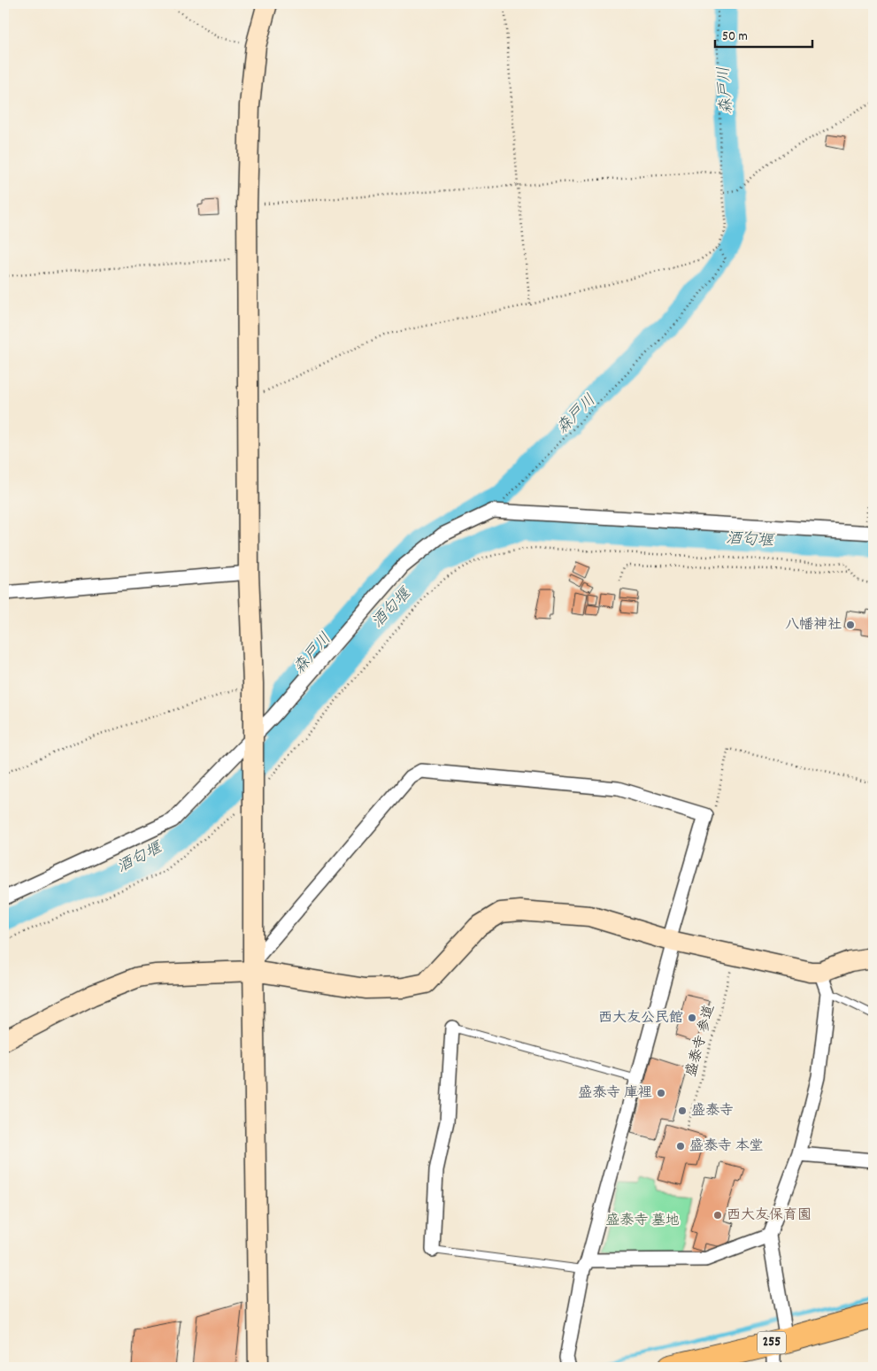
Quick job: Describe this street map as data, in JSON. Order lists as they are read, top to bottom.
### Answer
{
  "streets": {
    "highway": ["255"],
    "path": ["盛泰寺 参道"]
  },
  "water": ["森戸川", "酒匂堰"],
  "parks": ["盛泰寺 墓地"],
  "places": [
    "八幡神社",
    "西大友公民館",
    "盛泰寺 庫裡",
    "盛泰寺",
    "盛泰寺 本堂",
    "西大友保育園"
  ],
  "scale_bar": "50 m"
}
